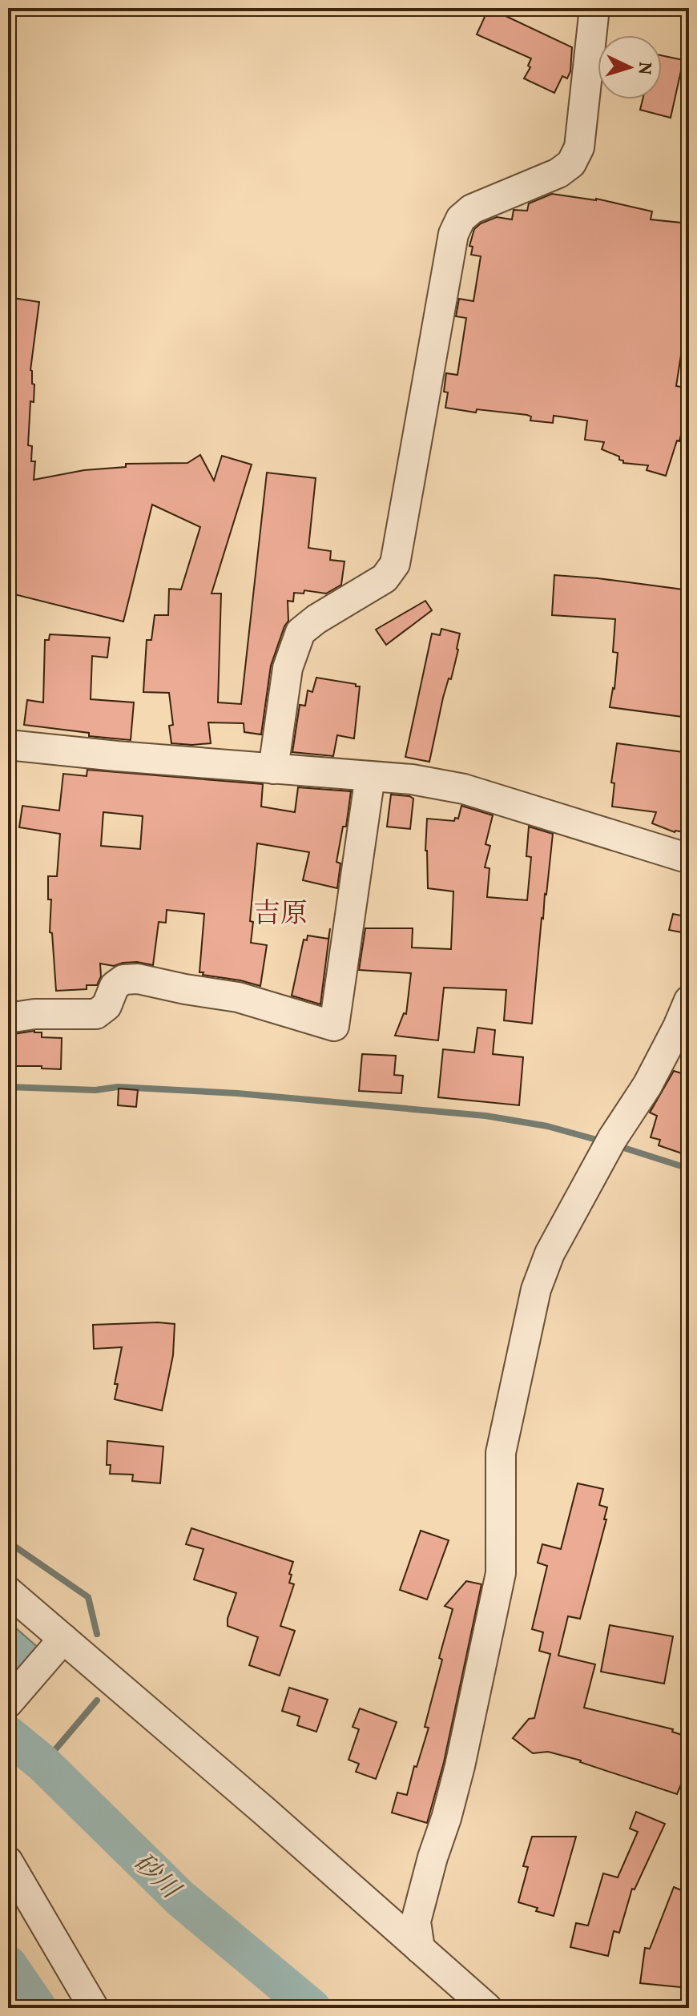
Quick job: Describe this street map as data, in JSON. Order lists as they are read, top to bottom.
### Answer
{
  "districts": ["吉原"],
  "water": ["砂川"],
  "north": "right"
}
